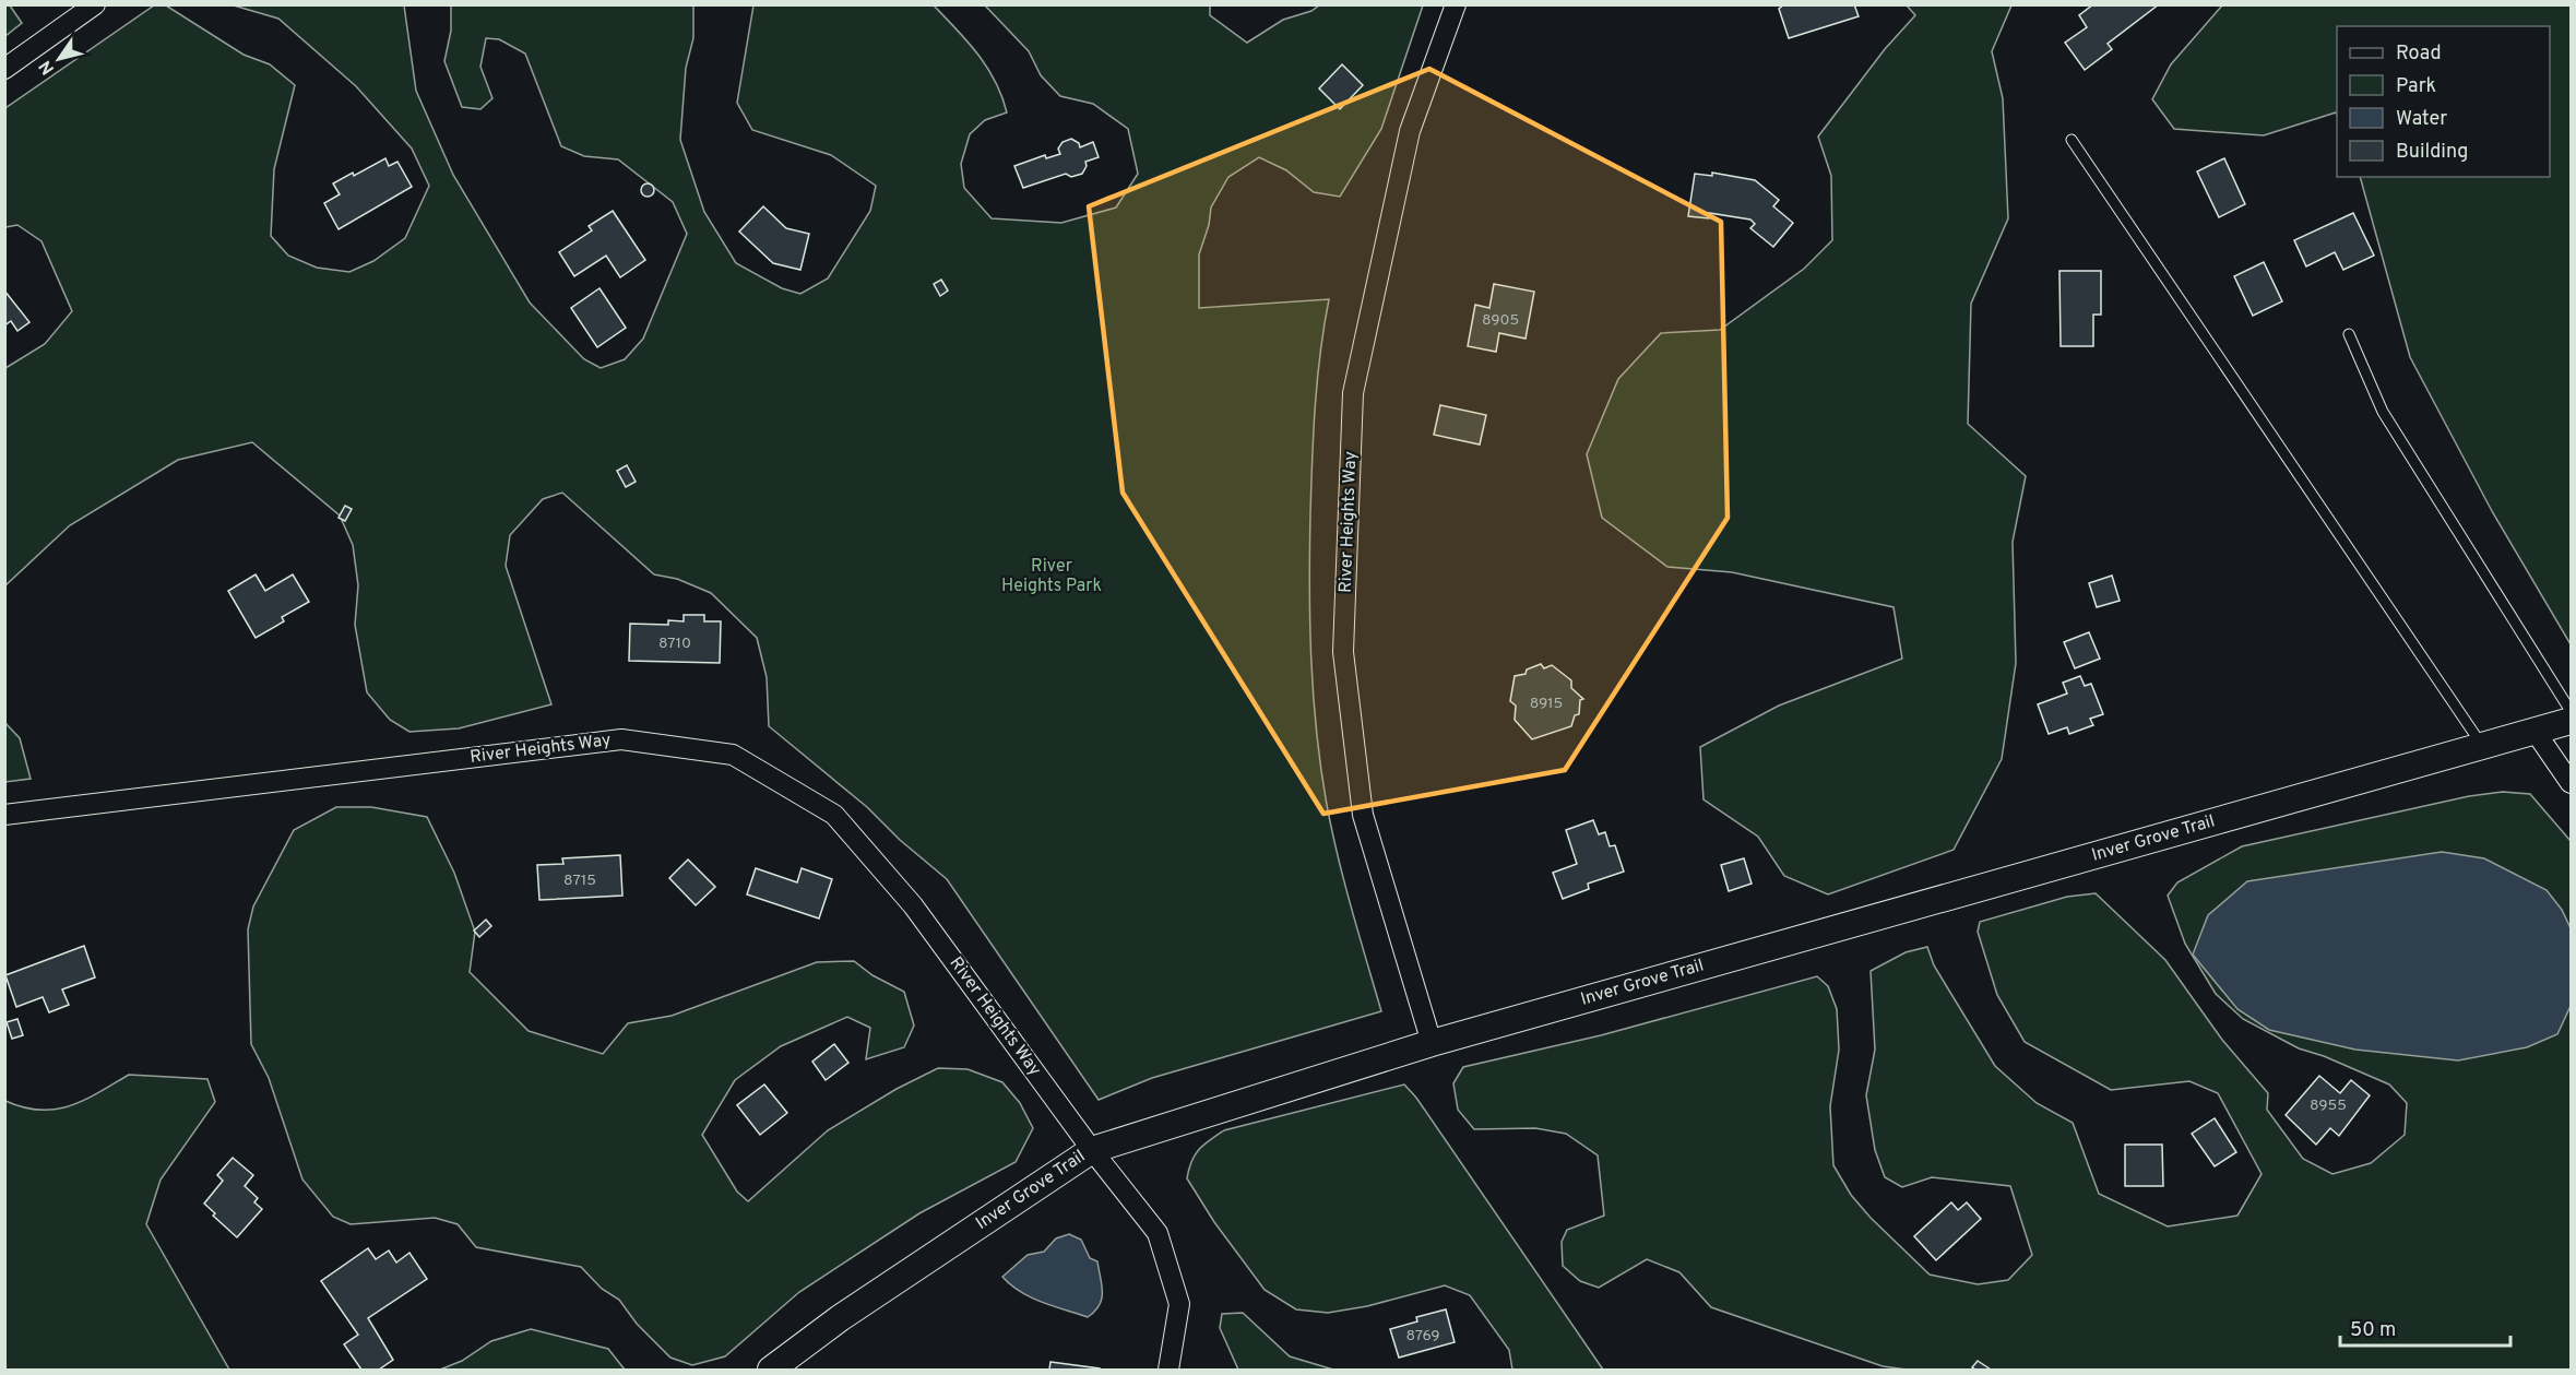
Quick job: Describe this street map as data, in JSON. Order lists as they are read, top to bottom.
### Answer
{
  "streets": {
    "street": ["River Heights Way", "Inver Grove Trail"]
  },
  "crossings": [
    ["River Heights Way", "Inver Grove Trail"]
  ],
  "parks": ["River Heights Park"],
  "house_numbers": [
    "8905",
    "8710",
    "8915",
    "8715",
    "8955",
    "8769"
  ],
  "legend": [
    "Road",
    "Park",
    "Water",
    "Building"
  ],
  "scale_bar": "50 m",
  "north": "bottom left"
}
